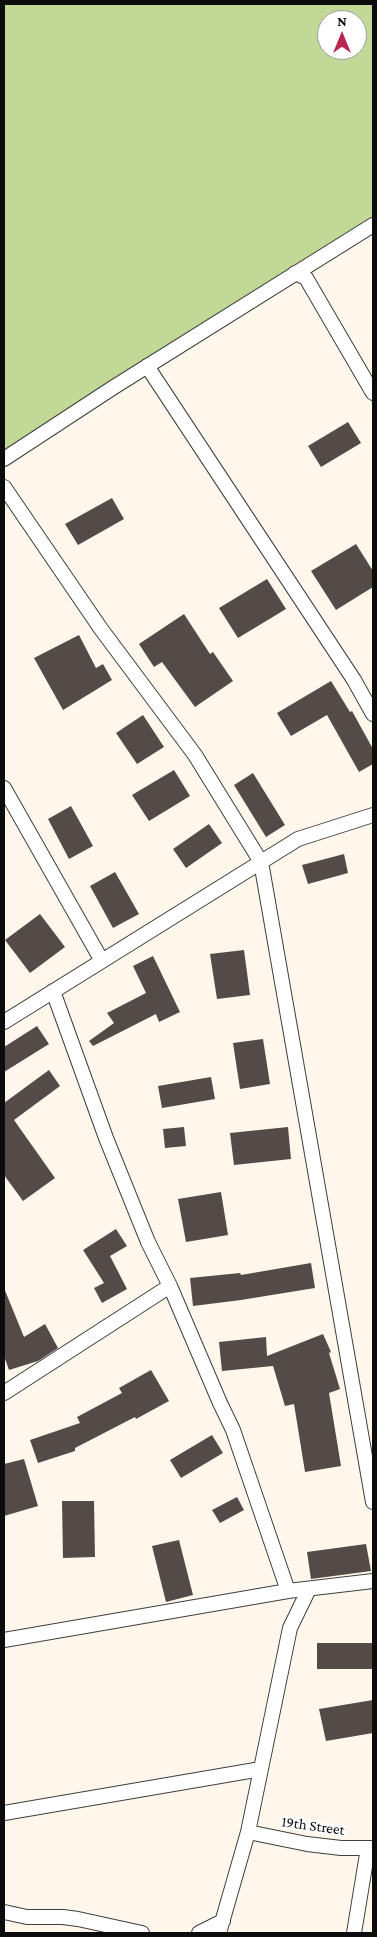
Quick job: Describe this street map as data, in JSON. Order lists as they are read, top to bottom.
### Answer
{
  "streets": {
    "street": ["19th Street"]
  },
  "north": "top"
}
